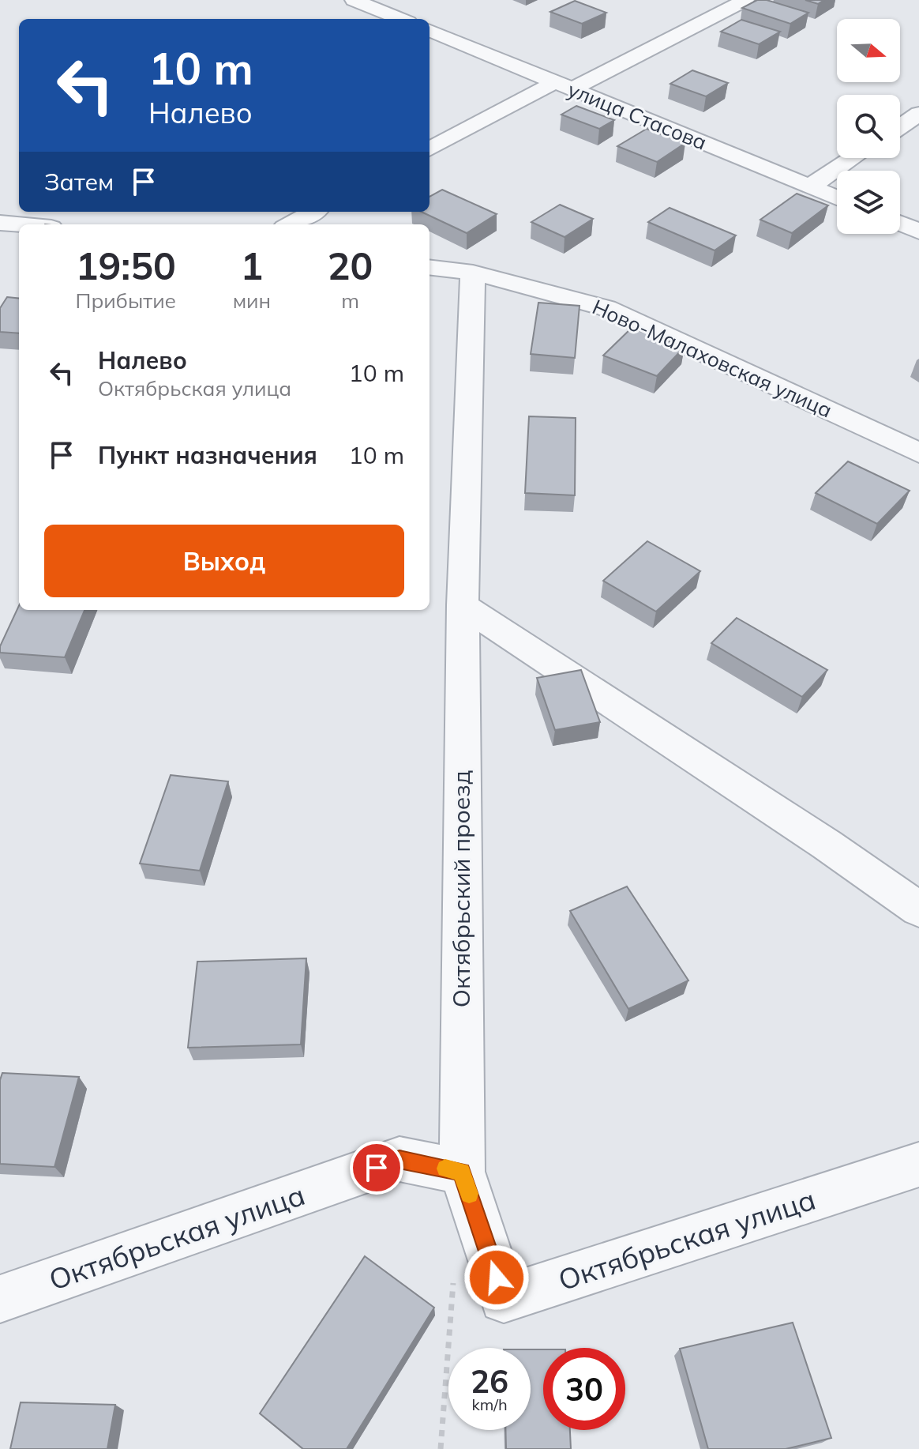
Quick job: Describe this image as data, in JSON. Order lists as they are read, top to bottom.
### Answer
{
  "streets": {
    "street": [
      "улица Стасова",
      "Ново-Малаховская улица",
      "Октябрьский проезд",
      "Октябрьская улица"
    ]
  },
  "crossings": [
    ["Ново-Малаховская улица", "Октябрьский проезд"],
    ["Октябрьский проезд", "Октябрьская улица"]
  ],
  "north": "right",
  "page": {
    "turn": ["10 m", "Налево"],
    "then": "Затем",
    "eta": [
      "19:50",
      "Прибытие",
      "1",
      "мин",
      "20",
      "m"
    ],
    "list": [
      {
        "name": "Налево",
        "note": "Октябрьская улица",
        "value": "10 m"
      },
      {
        "name": "Пункт назначения",
        "value": "10 m"
      }
    ],
    "buttons": "Выход",
    "speed": "26 km/h",
    "limit": "30"
  }
}
